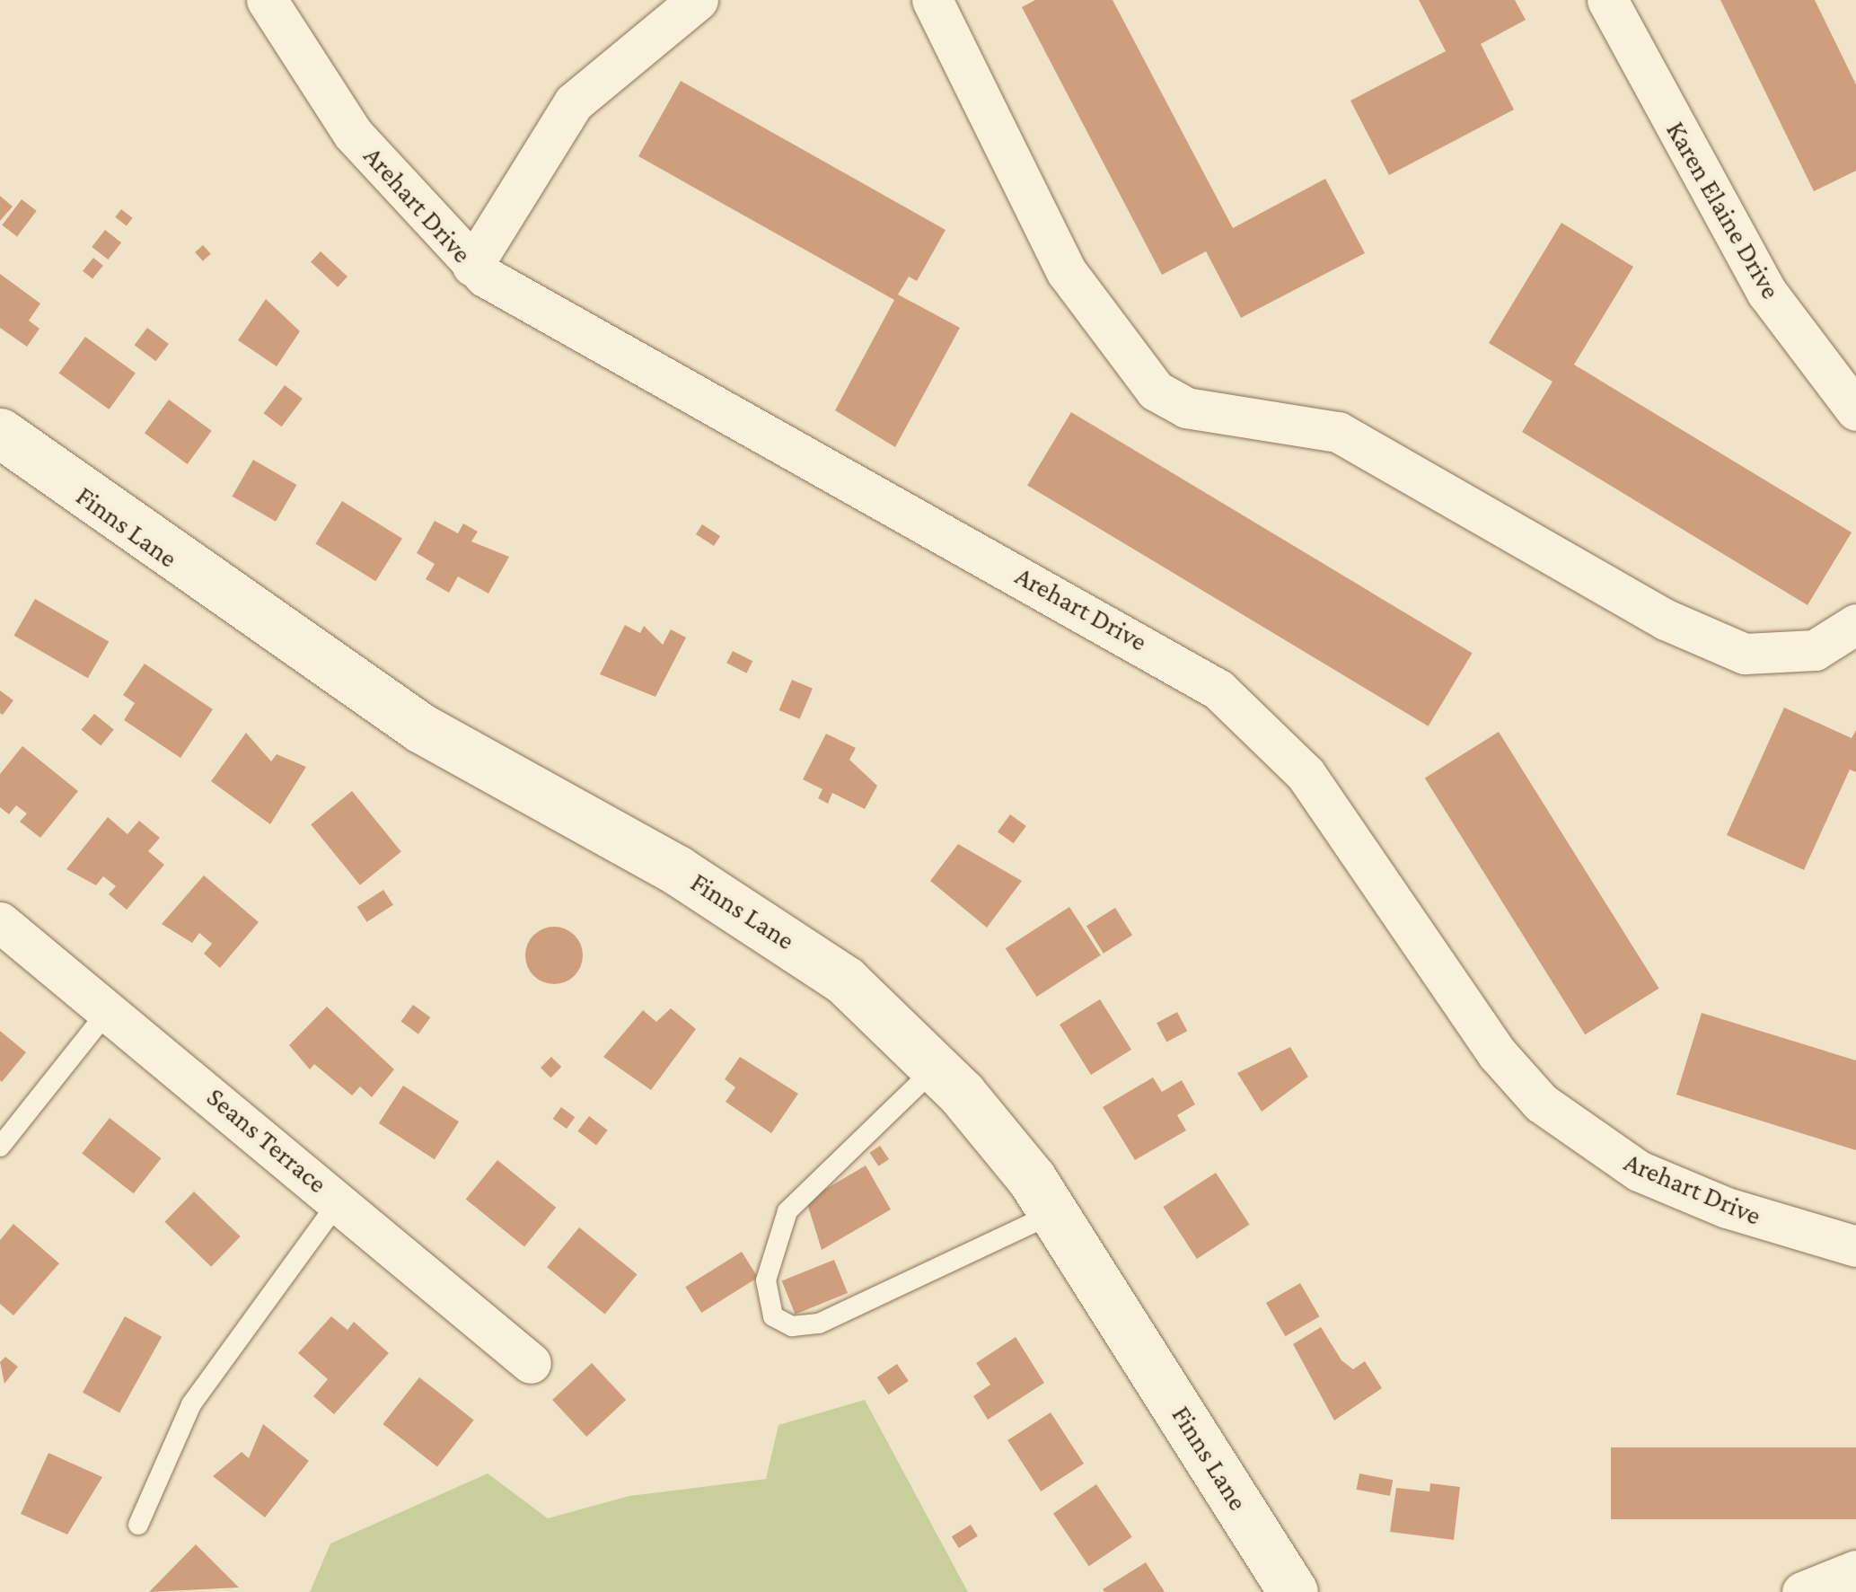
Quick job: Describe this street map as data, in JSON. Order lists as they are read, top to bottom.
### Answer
{
  "streets": {
    "street": [
      "Arehart Drive",
      "Karen Elaine Drive",
      "Finns Lane",
      "Seans Terrace"
    ]
  }
}
